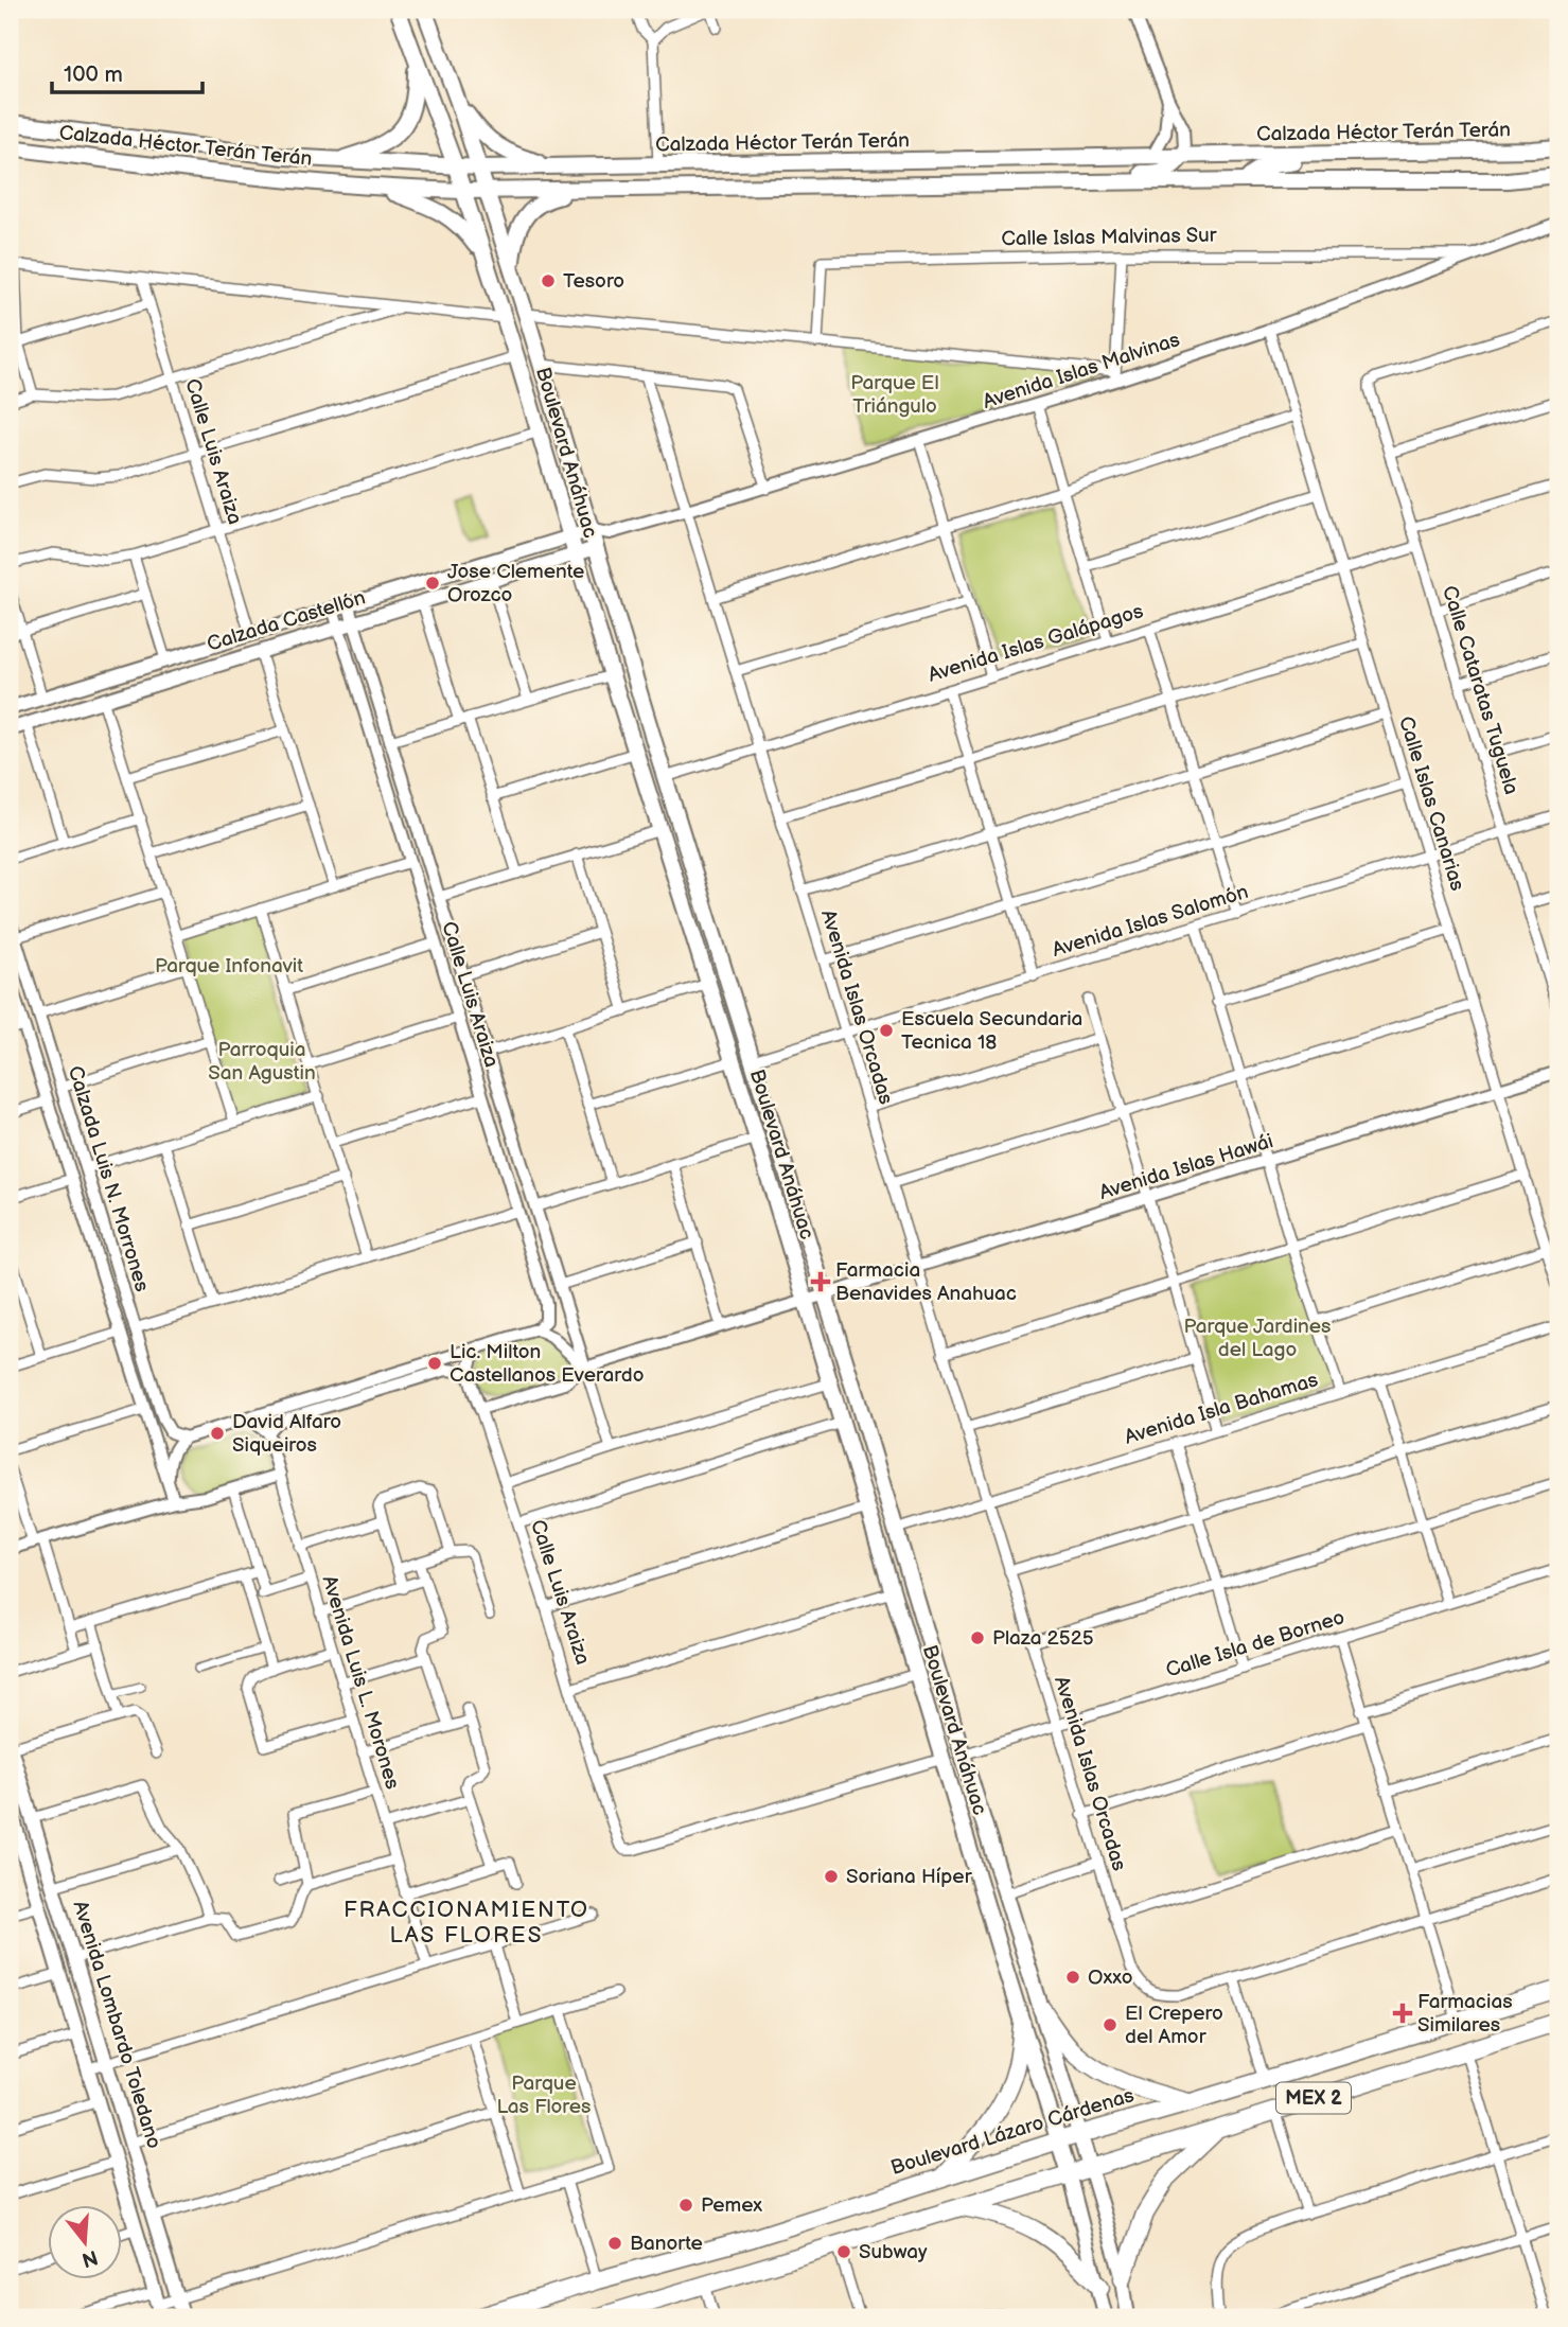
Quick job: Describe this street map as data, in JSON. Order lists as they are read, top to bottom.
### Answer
{
  "streets": {
    "highway": ["MEX 2", "Boulevard Lázaro Cárdenas"],
    "main road": [
      "Calzada Héctor Terán Terán",
      "Boulevard Anáhuac",
      "Calzada Castellón",
      "Avenida Lombardo Toledano"
    ],
    "street": [
      "Calle Islas Malvinas Sur",
      "Avenida Islas Malvinas",
      "Calle Luis Araiza",
      "Avenida Islas Galápagos",
      "Calle Cataratas Tuguela",
      "Calle Islas Canarias",
      "Avenida Islas Salomón",
      "Avenida Islas Orcadas",
      "Avenida Islas Hawái",
      "Calzada Luis N. Morrones",
      "Avenida Isla Bahamas",
      "Calle Isla de Borneo",
      "Avenida Luis L. Morones"
    ]
  },
  "crossings": [
    ["Calzada Héctor Terán Terán", "Boulevard Anáhuac"],
    ["Calle Islas Malvinas Sur", "Avenida Islas Malvinas"],
    ["Avenida Islas Malvinas", "Boulevard Anáhuac"],
    ["Avenida Islas Malvinas", "Calzada Castellón"],
    ["Avenida Islas Malvinas", "Calle Islas Canarias"],
    ["Avenida Islas Malvinas", "Avenida Islas Orcadas"],
    ["Calle Luis Araiza", "Boulevard Anáhuac"],
    ["Calle Luis Araiza", "Calzada Castellón"],
    ["Calle Luis Araiza", "Avenida Islas Hawái"],
    ["Boulevard Anáhuac", "Calzada Castellón"],
    ["Boulevard Anáhuac", "Avenida Islas Galápagos"],
    ["Boulevard Anáhuac", "Avenida Islas Salomón"],
    ["Boulevard Anáhuac", "Avenida Islas Hawái"],
    ["Boulevard Anáhuac", "Avenida Isla Bahamas"],
    ["Boulevard Anáhuac", "Calle Isla de Borneo"],
    ["Boulevard Anáhuac", "MEX 2"],
    ["Boulevard Anáhuac", "Boulevard Lázaro Cárdenas"],
    ["Avenida Islas Galápagos", "Calle Cataratas Tuguela"],
    ["Avenida Islas Galápagos", "Calle Islas Canarias"],
    ["Avenida Islas Galápagos", "Avenida Islas Orcadas"],
    ["Calle Cataratas Tuguela", "Avenida Islas Salomón"],
    ["Calle Islas Canarias", "Avenida Islas Salomón"],
    ["Calle Islas Canarias", "Avenida Islas Hawái"],
    ["Avenida Islas Salomón", "Avenida Islas Orcadas"],
    ["Avenida Islas Orcadas", "Avenida Islas Hawái"],
    ["Avenida Islas Orcadas", "Avenida Isla Bahamas"],
    ["Avenida Islas Orcadas", "Calle Isla de Borneo"]
  ],
  "districts": ["FRACCIONAMIENTO LAS FLORES"],
  "parks": [
    "Parque El Triángulo",
    "Parque Infonavit",
    "Parroquia San Agustin",
    "Parque Jardines del Lago",
    "Parque Las Flores"
  ],
  "places": {
    "other": [
      "Tesoro",
      "Jose Clemente Orozco",
      "Escuela Secundaria Tecnica 18",
      "Lic. Milton Castellanos Everardo",
      "David Alfaro Siqueiros",
      "Plaza 2525",
      "Soriana Híper",
      "Oxxo",
      "El Crepero del Amor",
      "Pemex",
      "Banorte",
      "Subway"
    ],
    "health": ["Farmacia Benavides Anahuac", "Farmacias Similares"]
  },
  "scale_bar": "100 m",
  "north": "bottom"
}
